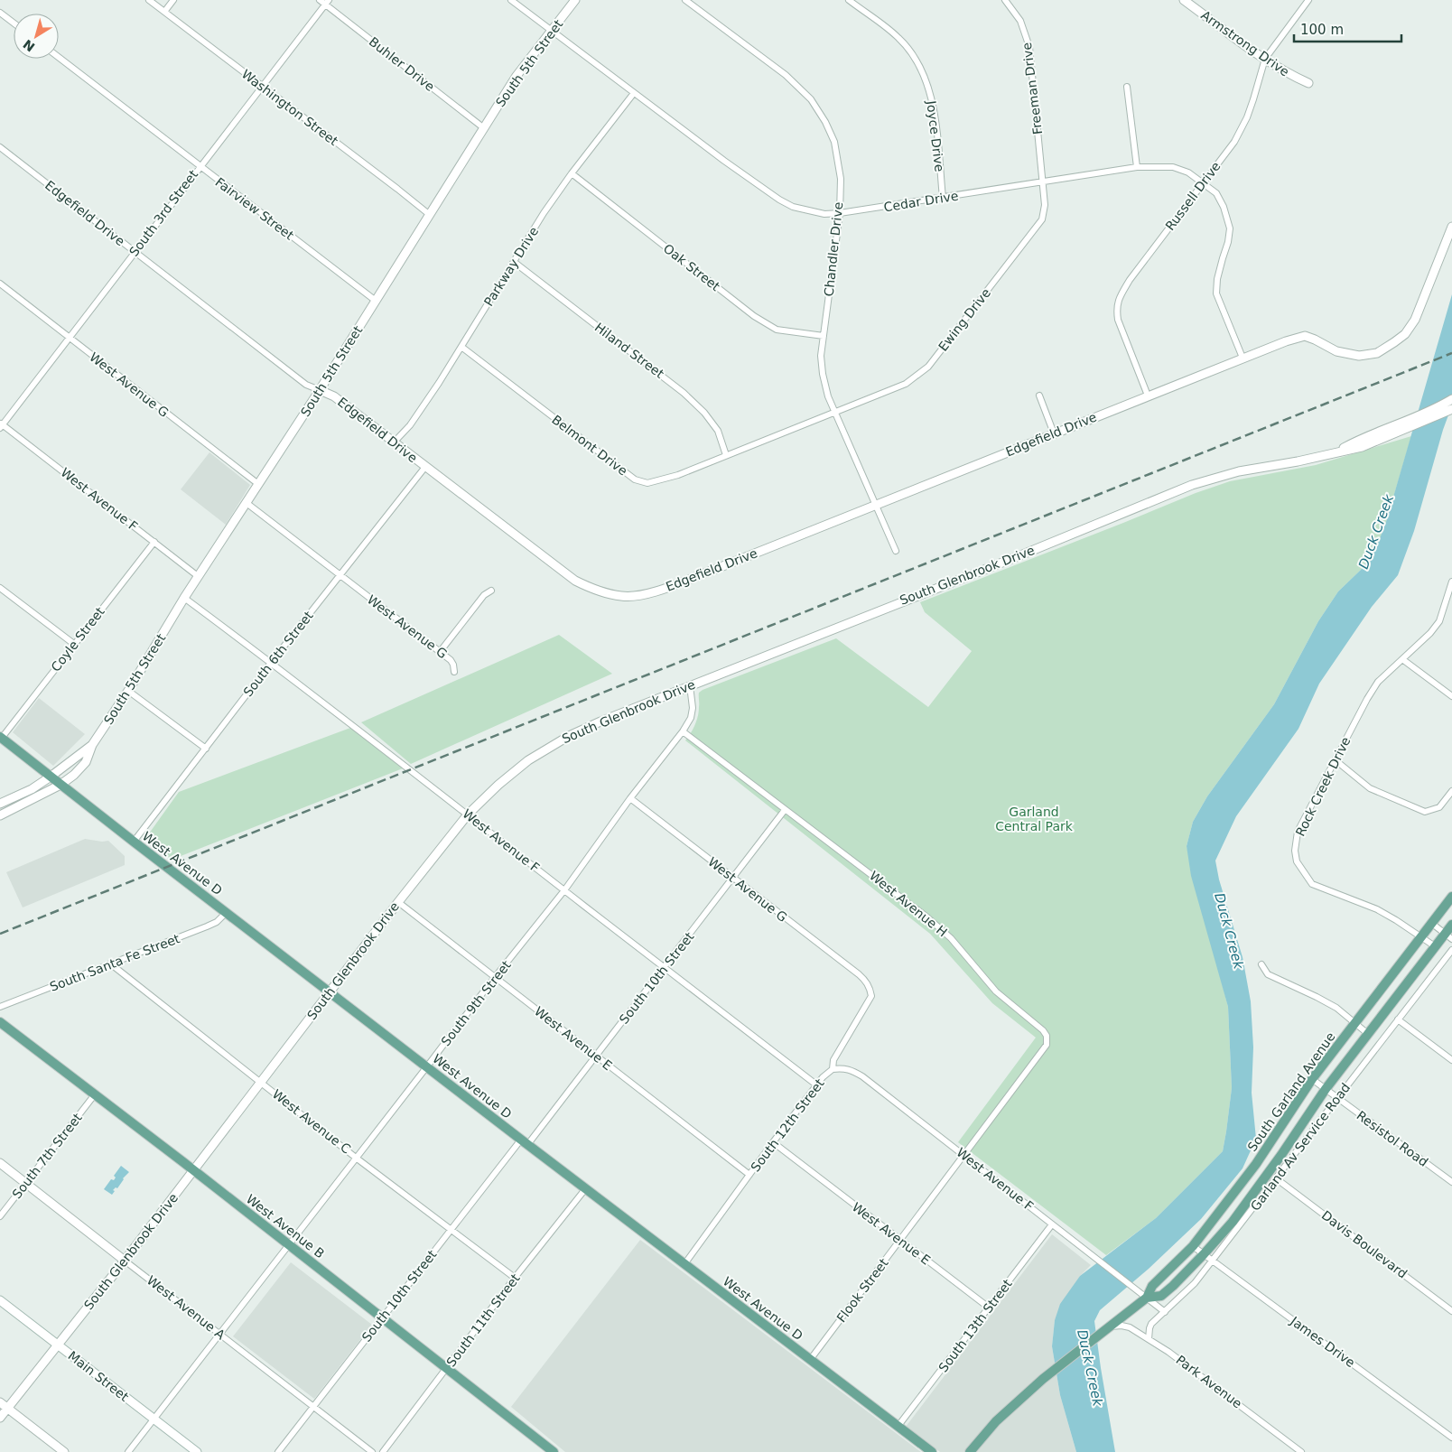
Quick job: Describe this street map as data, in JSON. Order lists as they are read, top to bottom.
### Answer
{
  "streets": {
    "main road": ["West Avenue D", "South Garland Avenue", "West Avenue B"],
    "street": [
      "Armstrong Drive",
      "South 5th Street",
      "Buhler Drive",
      "Freeman Drive",
      "Washington Street",
      "Joyce Drive",
      "Russell Drive",
      "Cedar Drive",
      "Fairview Street",
      "Edgefield Drive",
      "South 3rd Street",
      "Chandler Drive",
      "Parkway Drive",
      "Oak Street",
      "Ewing Drive",
      "Hiland Street",
      "West Avenue G",
      "Belmont Drive",
      "West Avenue F",
      "South Glenbrook Drive",
      "Coyle Street",
      "South 6th Street",
      "Rock Creek Drive",
      "West Avenue H",
      "South Santa Fe Street",
      "South 10th Street",
      "South 9th Street",
      "West Avenue E",
      "West Avenue C",
      "South 12th Street",
      "Resistol Road",
      "Garland Av Service Road",
      "South 7th Street",
      "Davis Boulevard",
      "Flook Street",
      "West Avenue A",
      "South 11th Street",
      "South 13th Street",
      "James Drive",
      "Main Street",
      "Park Avenue"
    ]
  },
  "crossings": [
    ["Armstrong Drive", "Russell Drive"],
    ["South 5th Street", "Buhler Drive"],
    ["South 5th Street", "Washington Street"],
    ["South 5th Street", "Cedar Drive"],
    ["South 5th Street", "Fairview Street"],
    ["South 5th Street", "Edgefield Drive"],
    ["South 5th Street", "West Avenue G"],
    ["South 5th Street", "West Avenue F"],
    ["South 5th Street", "West Avenue D"],
    ["Buhler Drive", "South 3rd Street"],
    ["Freeman Drive", "Cedar Drive"],
    ["Freeman Drive", "Ewing Drive"],
    ["Washington Street", "South 3rd Street"],
    ["Joyce Drive", "Cedar Drive"],
    ["Russell Drive", "Cedar Drive"],
    ["Russell Drive", "Edgefield Drive"],
    ["Cedar Drive", "Edgefield Drive"],
    ["Cedar Drive", "Chandler Drive"],
    ["Cedar Drive", "Parkway Drive"],
    ["Cedar Drive", "Ewing Drive"],
    ["Fairview Street", "South 3rd Street"],
    ["Edgefield Drive", "South 3rd Street"],
    ["Edgefield Drive", "Chandler Drive"],
    ["Edgefield Drive", "Parkway Drive"],
    ["Edgefield Drive", "South 6th Street"],
    ["South 3rd Street", "West Avenue G"],
    ["South 3rd Street", "West Avenue F"],
    ["Chandler Drive", "Oak Street"],
    ["Chandler Drive", "Ewing Drive"],
    ["Chandler Drive", "Belmont Drive"],
    ["Parkway Drive", "Oak Street"],
    ["Parkway Drive", "Hiland Street"],
    ["Parkway Drive", "Belmont Drive"],
    ["Ewing Drive", "Belmont Drive"],
    ["Hiland Street", "Belmont Drive"],
    ["West Avenue G", "South 6th Street"],
    ["West Avenue G", "South 10th Street"],
    ["West Avenue G", "South 9th Street"],
    ["West Avenue G", "South 12th Street"],
    ["West Avenue F", "South Glenbrook Drive"],
    ["West Avenue F", "Coyle Street"],
    ["West Avenue F", "South 6th Street"],
    ["West Avenue F", "West Avenue H"],
    ["West Avenue F", "South 10th Street"],
    ["West Avenue F", "South 9th Street"],
    ["West Avenue F", "South Garland Avenue"],
    ["West Avenue F", "South 12th Street"],
    ["West Avenue F", "Flook Street"],
    ["West Avenue F", "South 13th Street"],
    ["South Glenbrook Drive", "West Avenue D"],
    ["South Glenbrook Drive", "South 9th Street"],
    ["South Glenbrook Drive", "West Avenue E"],
    ["South Glenbrook Drive", "West Avenue C"],
    ["South Glenbrook Drive", "West Avenue B"],
    ["South Glenbrook Drive", "West Avenue A"],
    ["South Glenbrook Drive", "Main Street"],
    ["Coyle Street", "West Avenue D"],
    ["South 6th Street", "West Avenue D"],
    ["Rock Creek Drive", "South Garland Avenue"],
    ["West Avenue D", "South Santa Fe Street"],
    ["West Avenue D", "South 10th Street"],
    ["West Avenue D", "South 9th Street"],
    ["West Avenue D", "South 12th Street"],
    ["West Avenue D", "Flook Street"],
    ["West Avenue D", "South 11th Street"],
    ["West Avenue D", "South 13th Street"],
    ["West Avenue H", "South 10th Street"],
    ["West Avenue H", "South 9th Street"],
    ["West Avenue H", "Flook Street"],
    ["South Santa Fe Street", "West Avenue C"],
    ["South 10th Street", "West Avenue E"],
    ["South 10th Street", "West Avenue C"],
    ["South 10th Street", "West Avenue B"],
    ["South 10th Street", "West Avenue A"],
    ["South 9th Street", "West Avenue E"],
    ["South 9th Street", "West Avenue C"],
    ["South 9th Street", "West Avenue B"],
    ["South 9th Street", "West Avenue A"],
    ["South 9th Street", "Main Street"],
    ["West Avenue E", "South 12th Street"],
    ["West Avenue E", "Flook Street"],
    ["West Avenue E", "South 13th Street"],
    ["South Garland Avenue", "Resistol Road"],
    ["South Garland Avenue", "James Drive"],
    ["South Garland Avenue", "Park Avenue"],
    ["West Avenue C", "South 11th Street"],
    ["Resistol Road", "Garland Av Service Road"],
    ["Garland Av Service Road", "Davis Boulevard"],
    ["Garland Av Service Road", "James Drive"],
    ["Garland Av Service Road", "Park Avenue"],
    ["South 7th Street", "West Avenue B"],
    ["South 7th Street", "West Avenue A"],
    ["West Avenue B", "South 11th Street"]
  ],
  "water": ["Duck Creek"],
  "parks": ["Garland Central Park"],
  "scale_bar": "100 m",
  "north": "bottom left"
}
